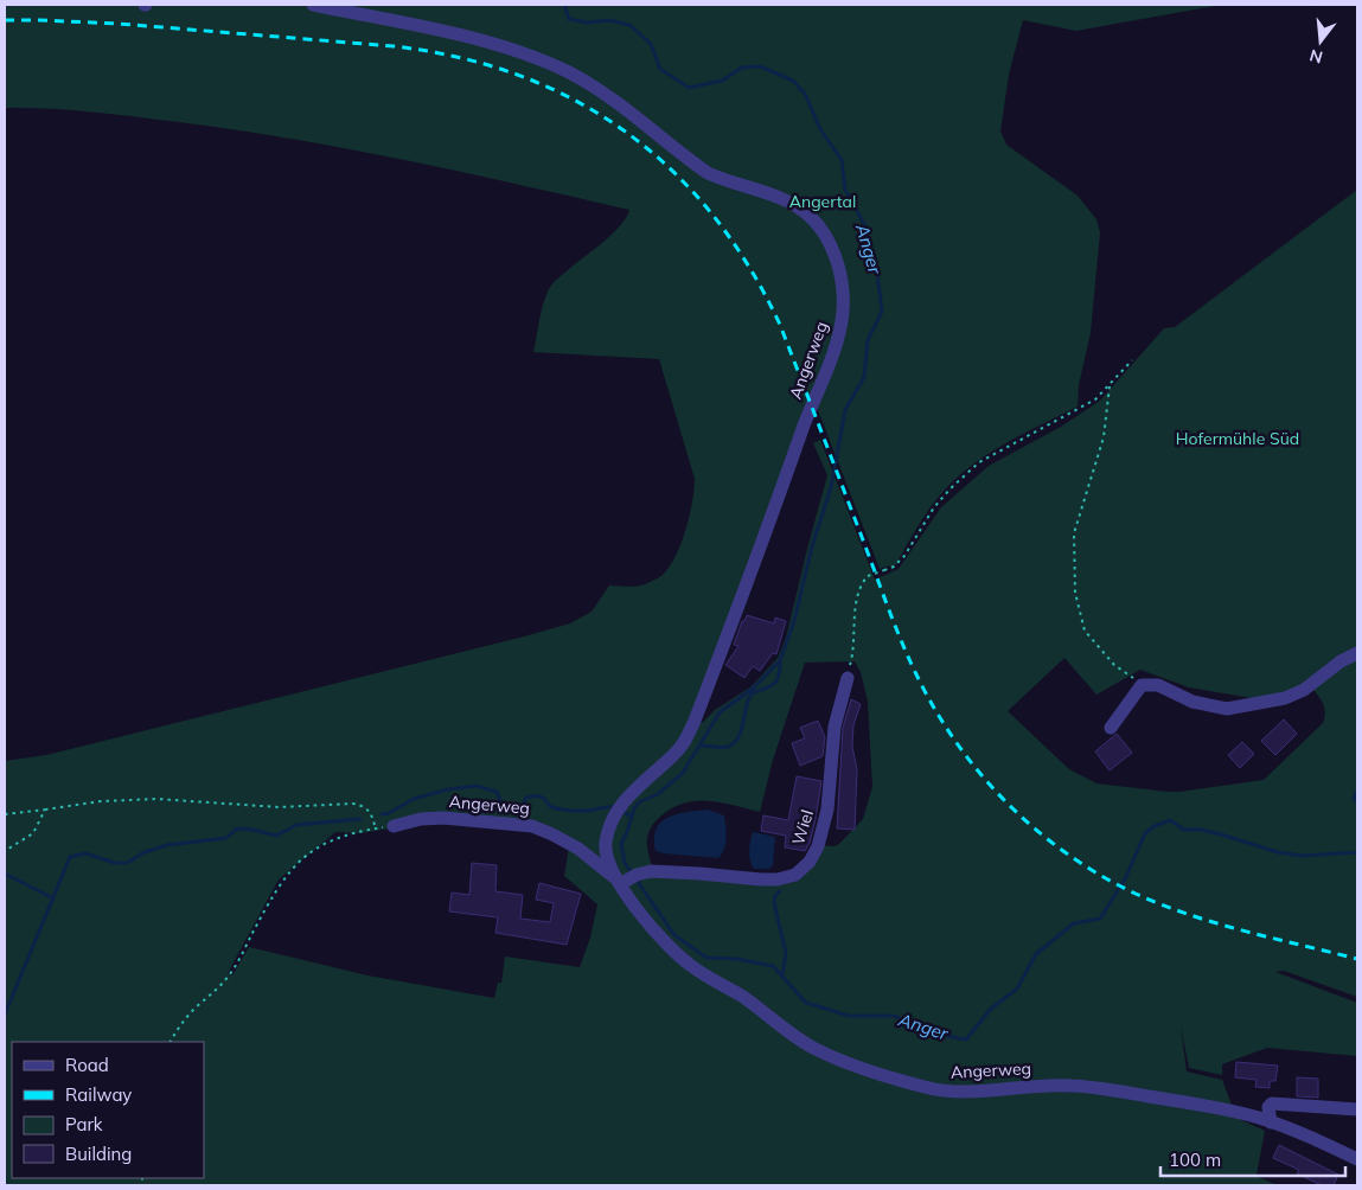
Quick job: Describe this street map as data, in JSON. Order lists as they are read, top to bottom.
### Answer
{
  "streets": {
    "street": ["Angerweg", "Wiel"]
  },
  "crossings": [
    ["Angerweg", "Wiel"]
  ],
  "water": ["Anger"],
  "parks": ["Angertal", "Hofermühle Süd"],
  "legend": [
    "Road",
    "Railway",
    "Park",
    "Building"
  ],
  "scale_bar": "100 m",
  "north": "bottom"
}
